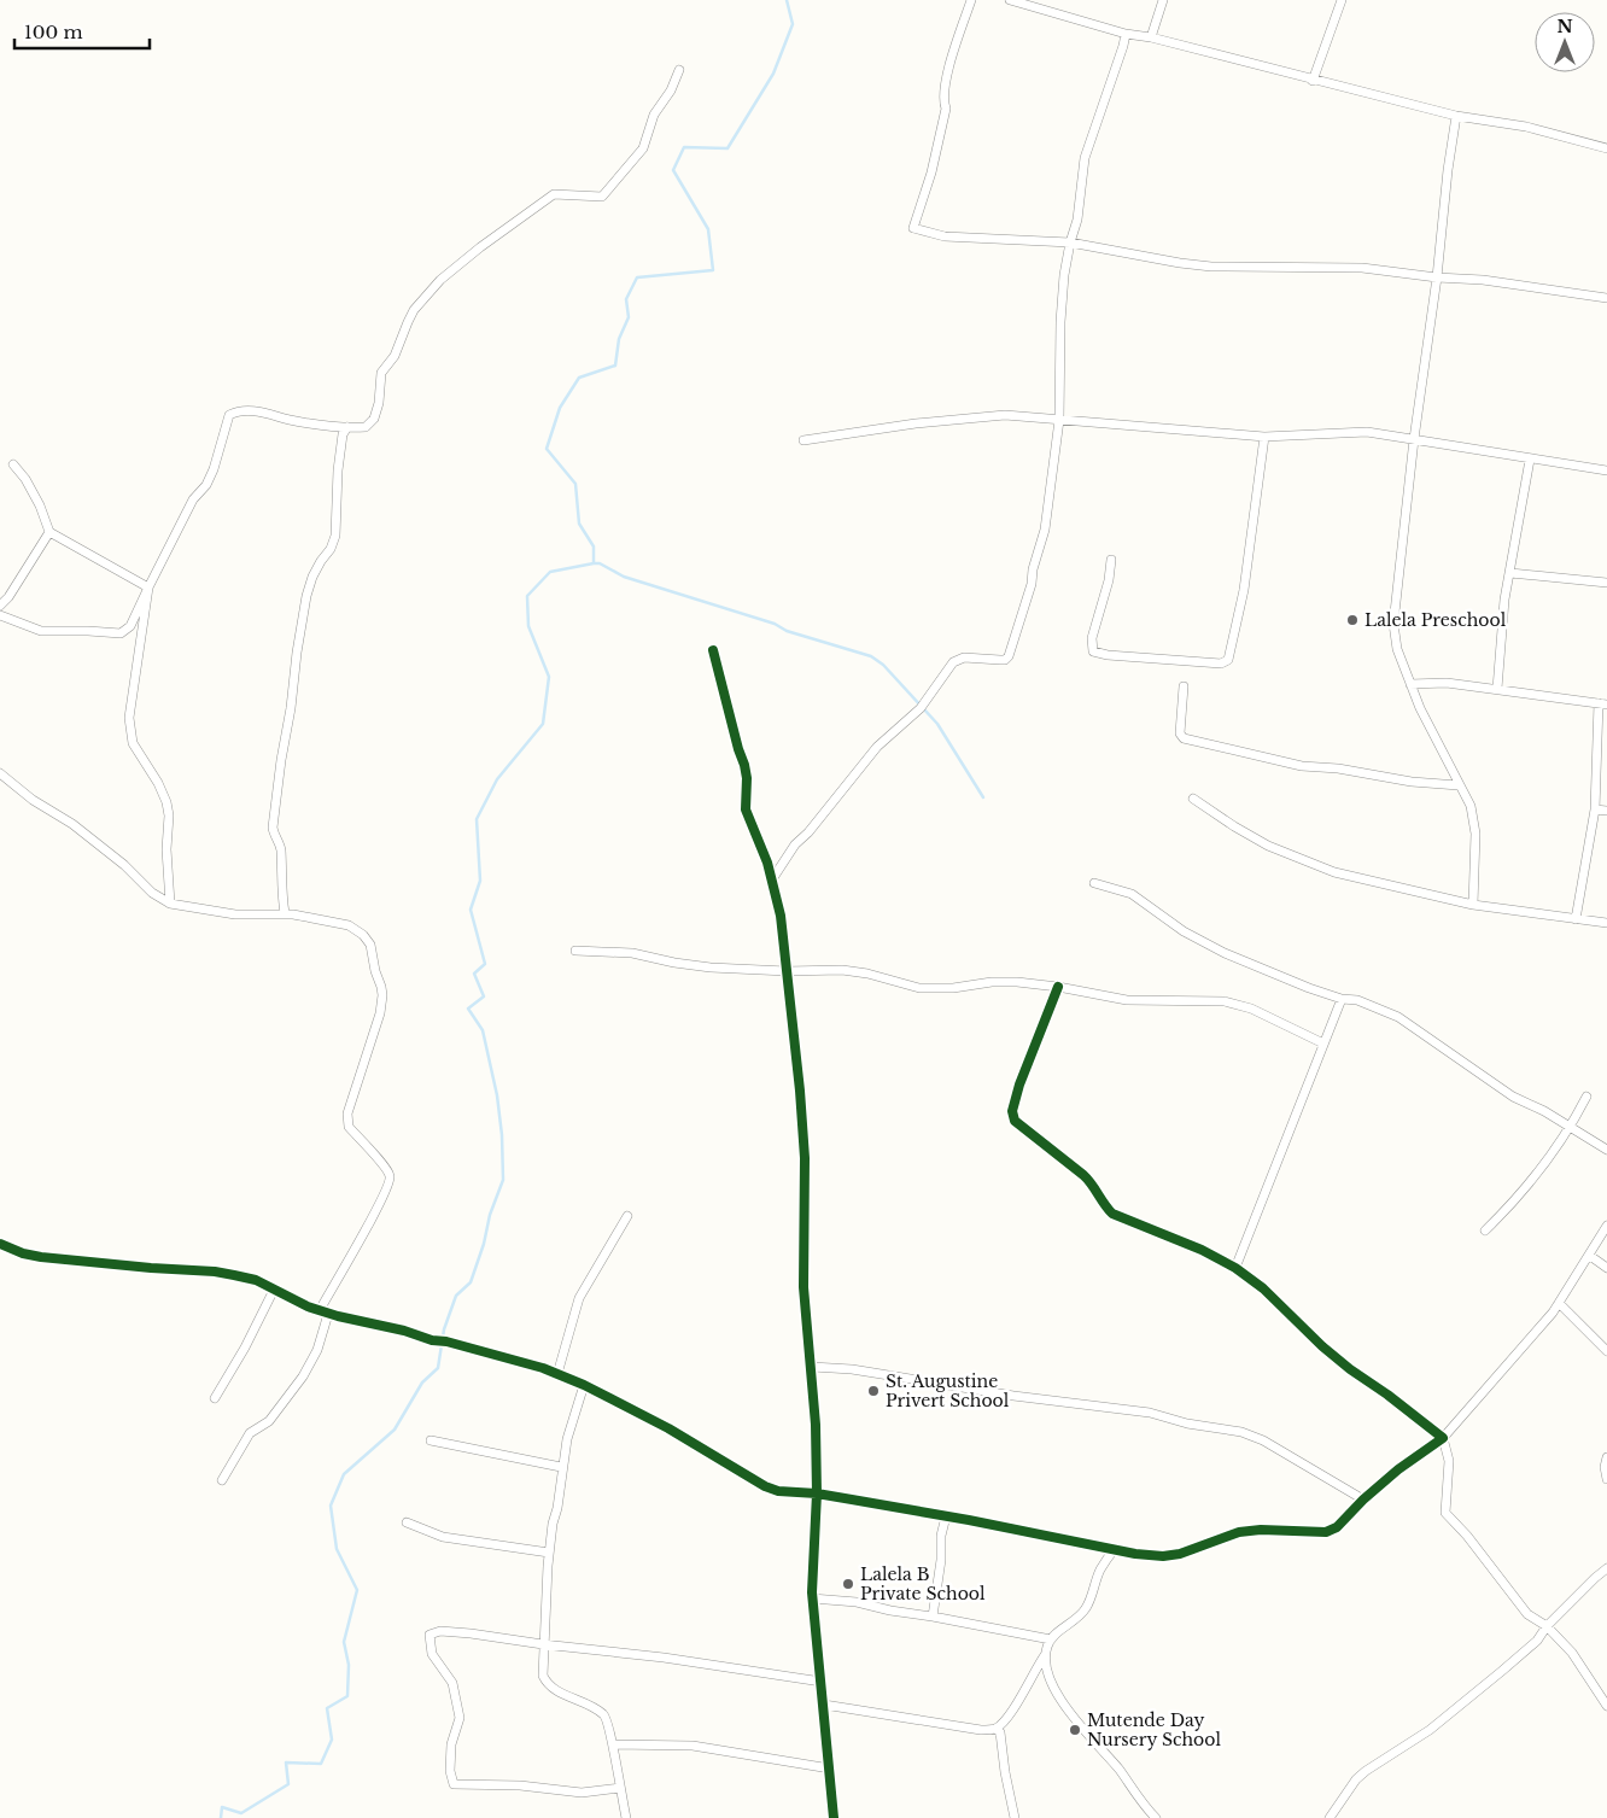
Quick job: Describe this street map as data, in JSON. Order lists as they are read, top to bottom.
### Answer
{
  "places": [
    "Lalela Preschool",
    "St. Augustine Privert School",
    "Lalela B Private School",
    "Mutende Day Nursery School"
  ],
  "scale_bar": "100 m",
  "north": "top"
}
